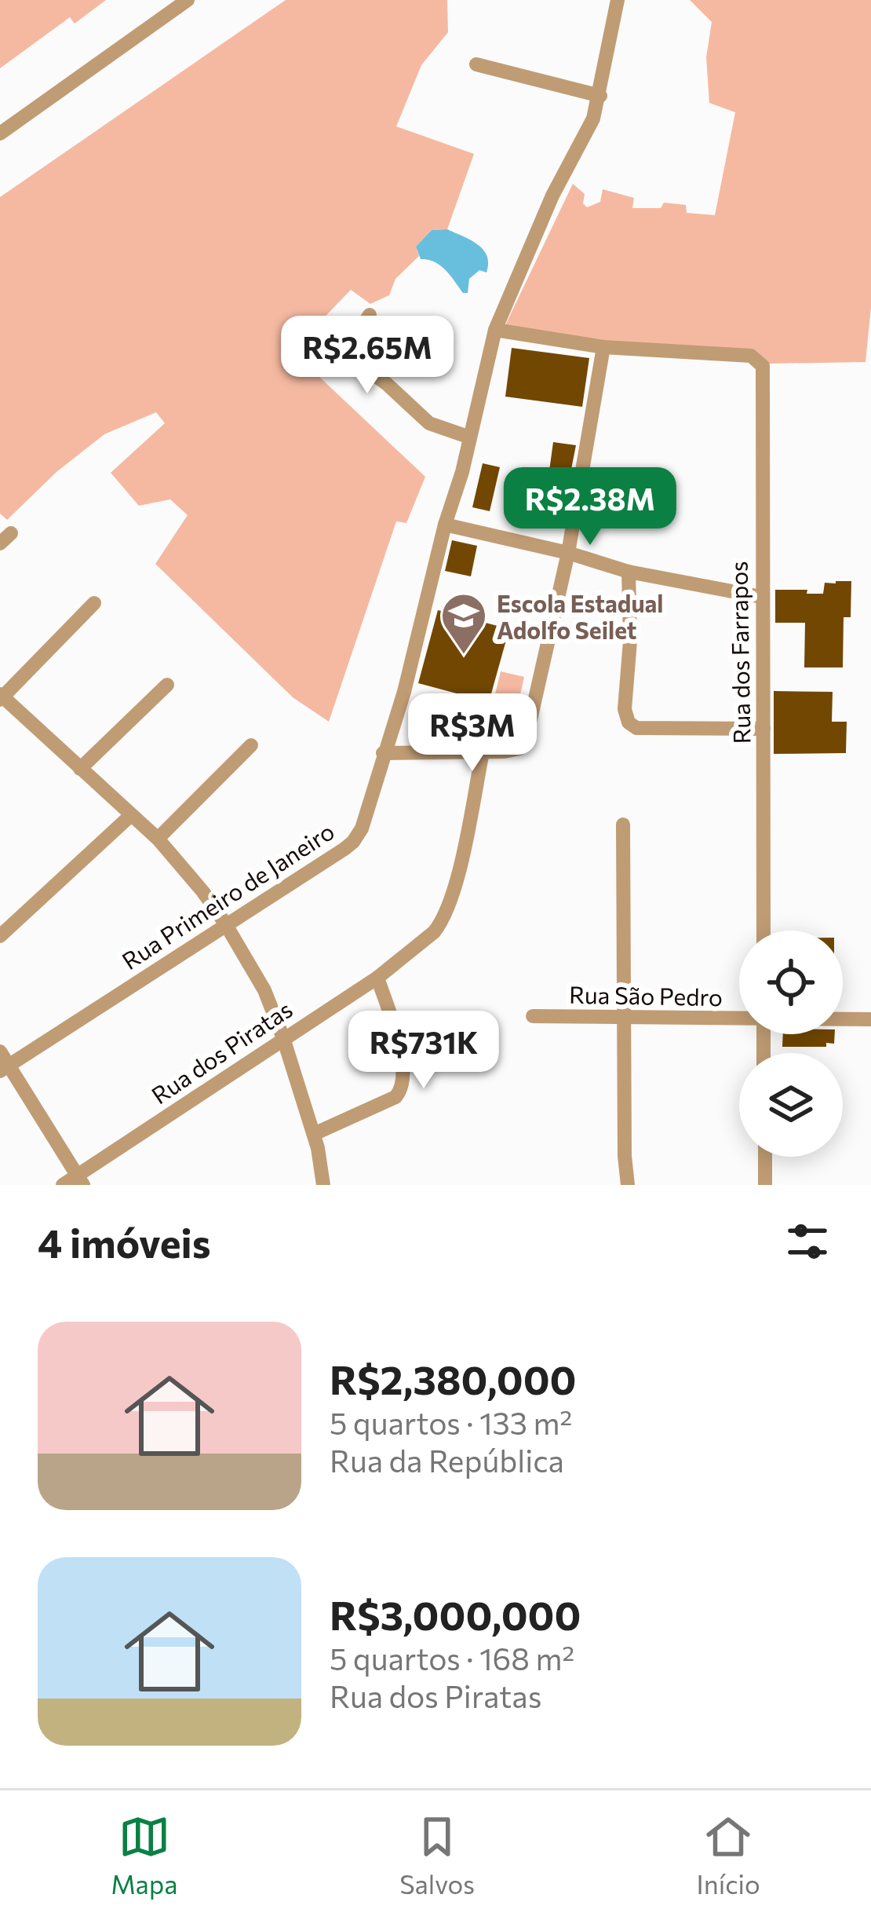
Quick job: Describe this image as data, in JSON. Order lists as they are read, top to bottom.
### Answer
{
  "streets": {
    "street": [
      "Rua dos Farrapos",
      "Rua Primeiro de Janeiro",
      "Rua São Pedro",
      "Rua dos Piratas"
    ]
  },
  "places": {
    "school or university": ["Escola Estadual Adolfo Seilet"]
  },
  "page": {
    "price": [
      "R$2.65M",
      "R$2.38M",
      "R$3M",
      "R$731K"
    ],
    "heading": "4 imóveis",
    "list": [
      {
        "name": "R$2,380,000",
        "note": "5 quartos · 133 m² · Rua da República"
      },
      {
        "name": "R$3,000,000",
        "note": "5 quartos · 168 m² · Rua dos Piratas"
      }
    ],
    "tabs": ["Mapa", "Salvos", "Início"]
  }
}
